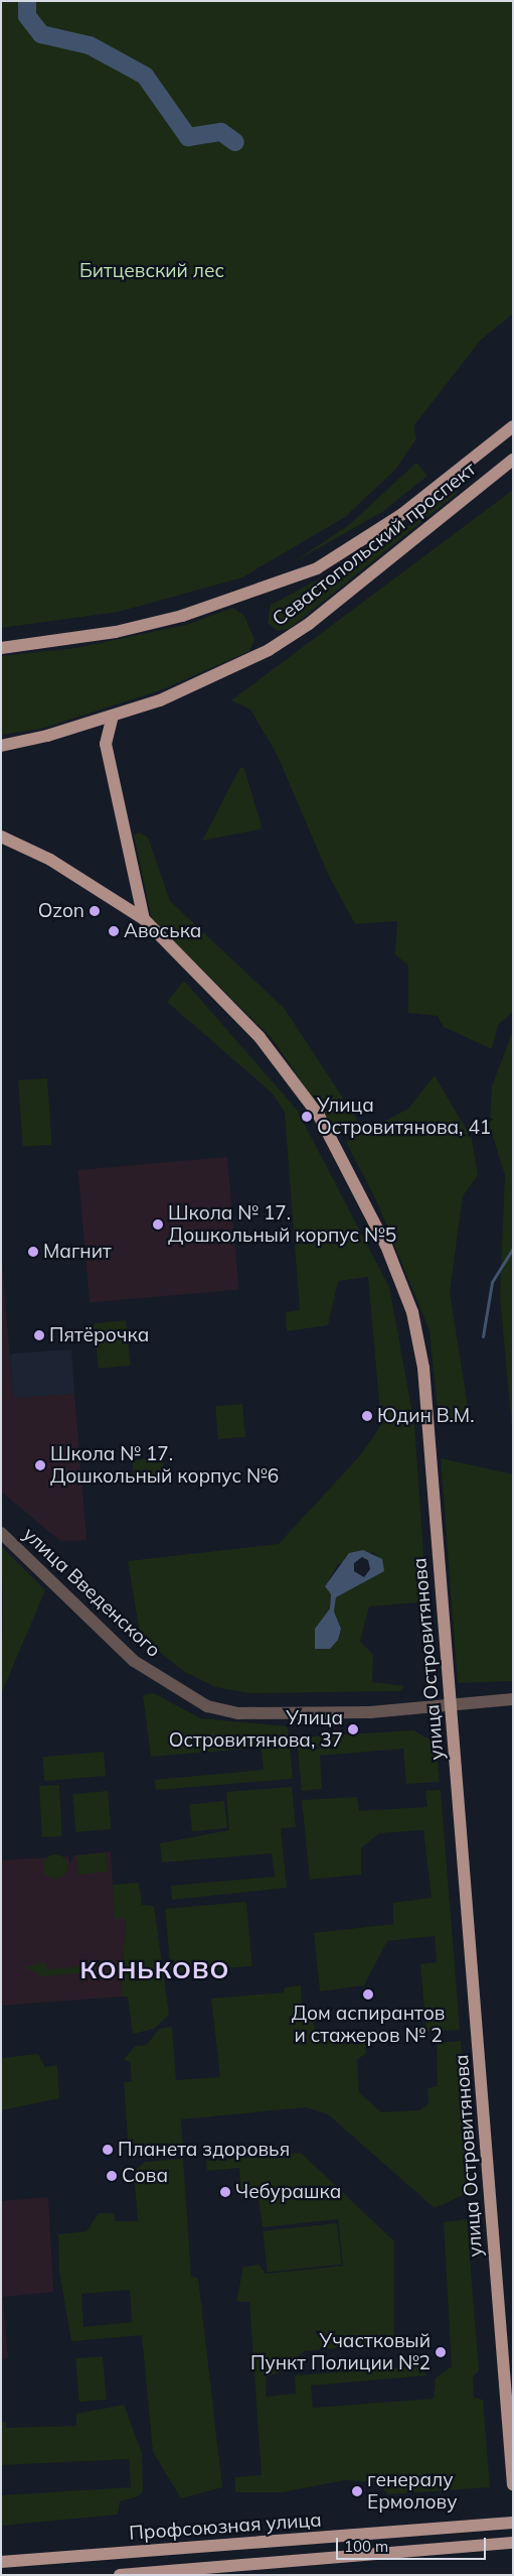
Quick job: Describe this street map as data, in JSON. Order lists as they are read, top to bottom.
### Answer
{
  "streets": {
    "main road": ["Севастопольский проспект", "улица Островитянова", "Профсоюзная улица"],
    "street": ["улица Введенского"]
  },
  "crossings": [
    ["улица Введенского", "улица Островитянова"]
  ],
  "districts": ["КОНЬКОВО"],
  "parks": ["Битцевский лес"],
  "places": [
    "Ozon",
    "Авоська",
    "Улица Островитянова, 41",
    "Школа № 17. Дошкольный корпус №5",
    "Магнит",
    "Пятёрочка",
    "Юдин В.М.",
    "Школа № 17. Дошкольный корпус №6",
    "Улица Островитянова, 37",
    "Дом аспирантов и стажеров № 2",
    "Планета здоровья",
    "Сова",
    "Чебурашка",
    "Участковый Пункт Полиции №2",
    "генералу Ермолову"
  ],
  "scale_bar": "100 m"
}
